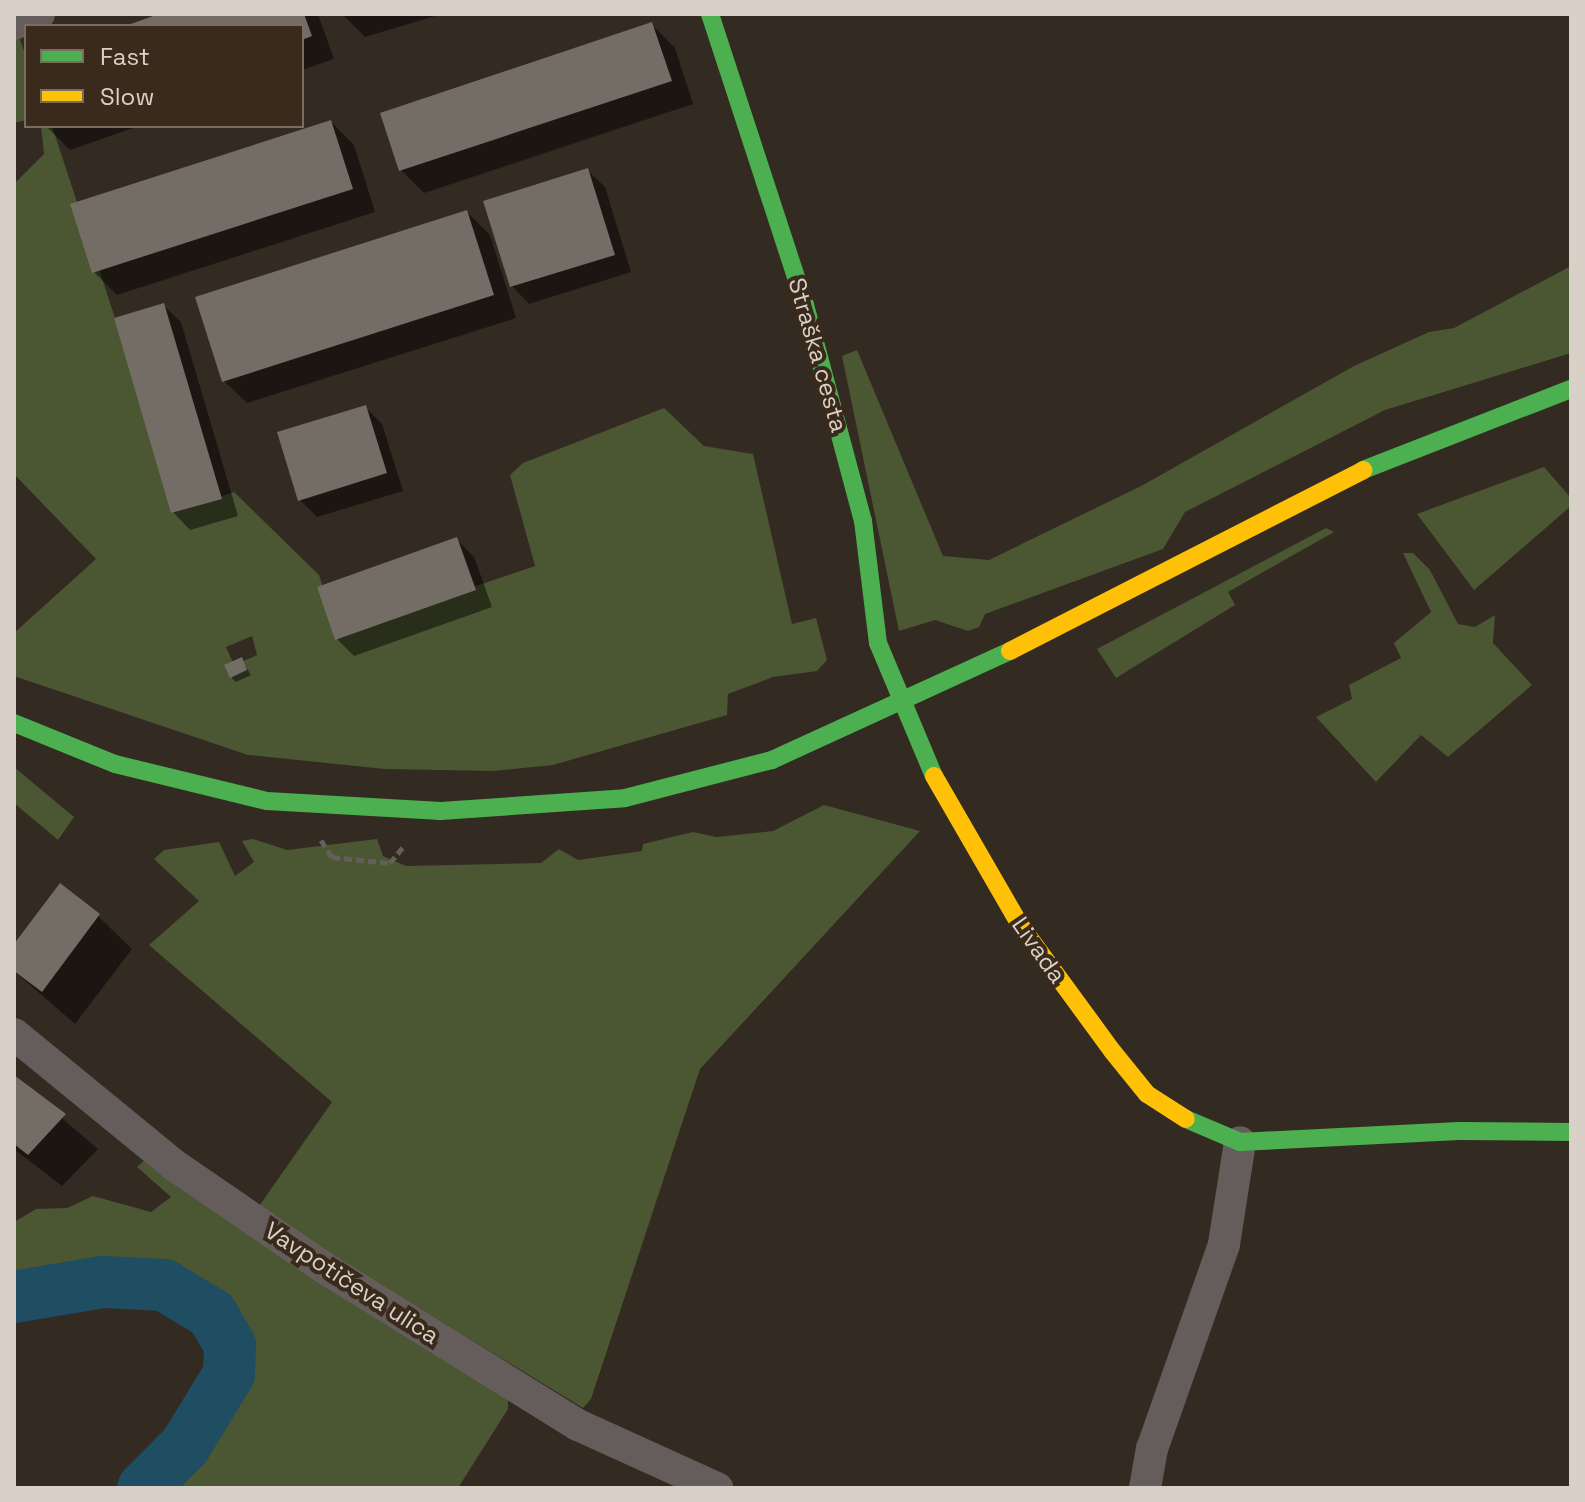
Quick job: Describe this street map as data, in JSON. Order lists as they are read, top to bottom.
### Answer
{
  "streets": {
    "street": ["Straška cesta", "Livada", "Vavpotičeva ulica"]
  },
  "crossings": [
    ["Straška cesta", "Livada"]
  ],
  "legend": ["Fast", "Slow"]
}
